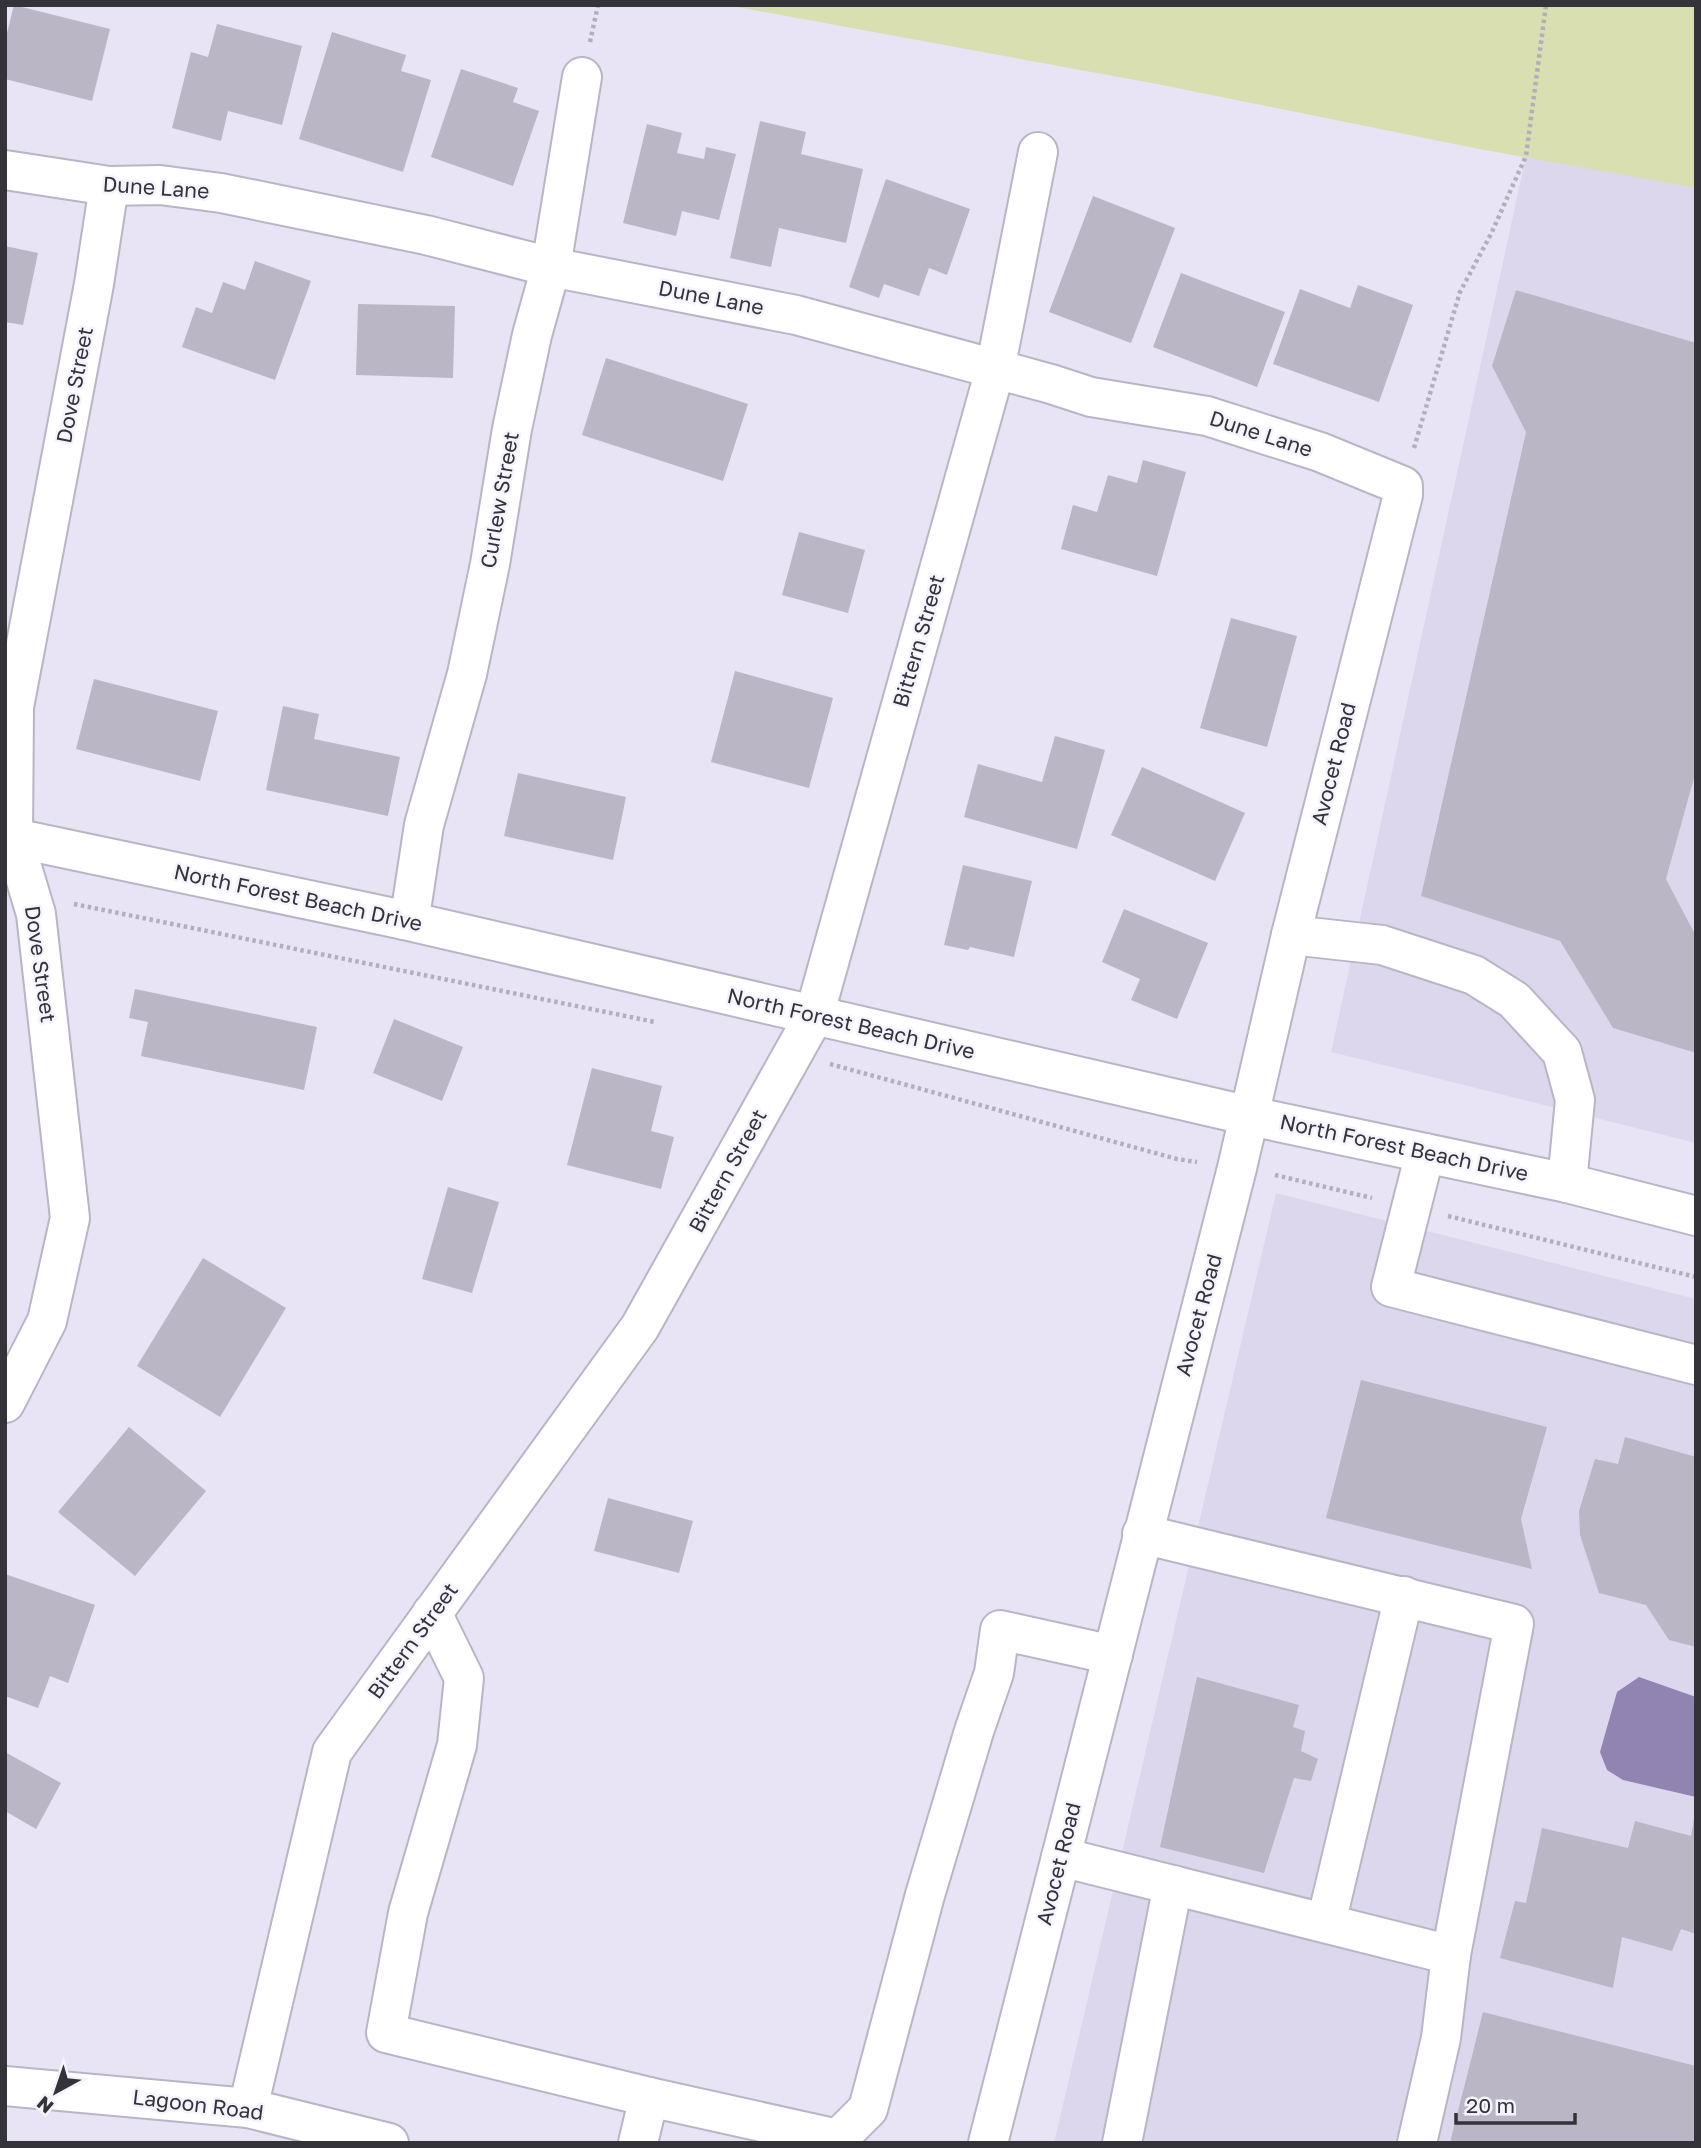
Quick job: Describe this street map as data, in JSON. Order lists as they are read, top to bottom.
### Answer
{
  "streets": {
    "street": [
      "Dune Lane",
      "Dove Street",
      "Curlew Street",
      "Bittern Street",
      "Avocet Road",
      "North Forest Beach Drive",
      "Lagoon Road"
    ]
  },
  "crossings": [
    ["Dune Lane", "Dove Street"],
    ["Dune Lane", "Curlew Street"],
    ["Dune Lane", "Bittern Street"],
    ["Dune Lane", "Avocet Road"],
    ["Dove Street", "North Forest Beach Drive"],
    ["Curlew Street", "North Forest Beach Drive"],
    ["Bittern Street", "North Forest Beach Drive"],
    ["Bittern Street", "Lagoon Road"],
    ["Avocet Road", "North Forest Beach Drive"]
  ],
  "scale_bar": "20 m",
  "north": "bottom left"
}
